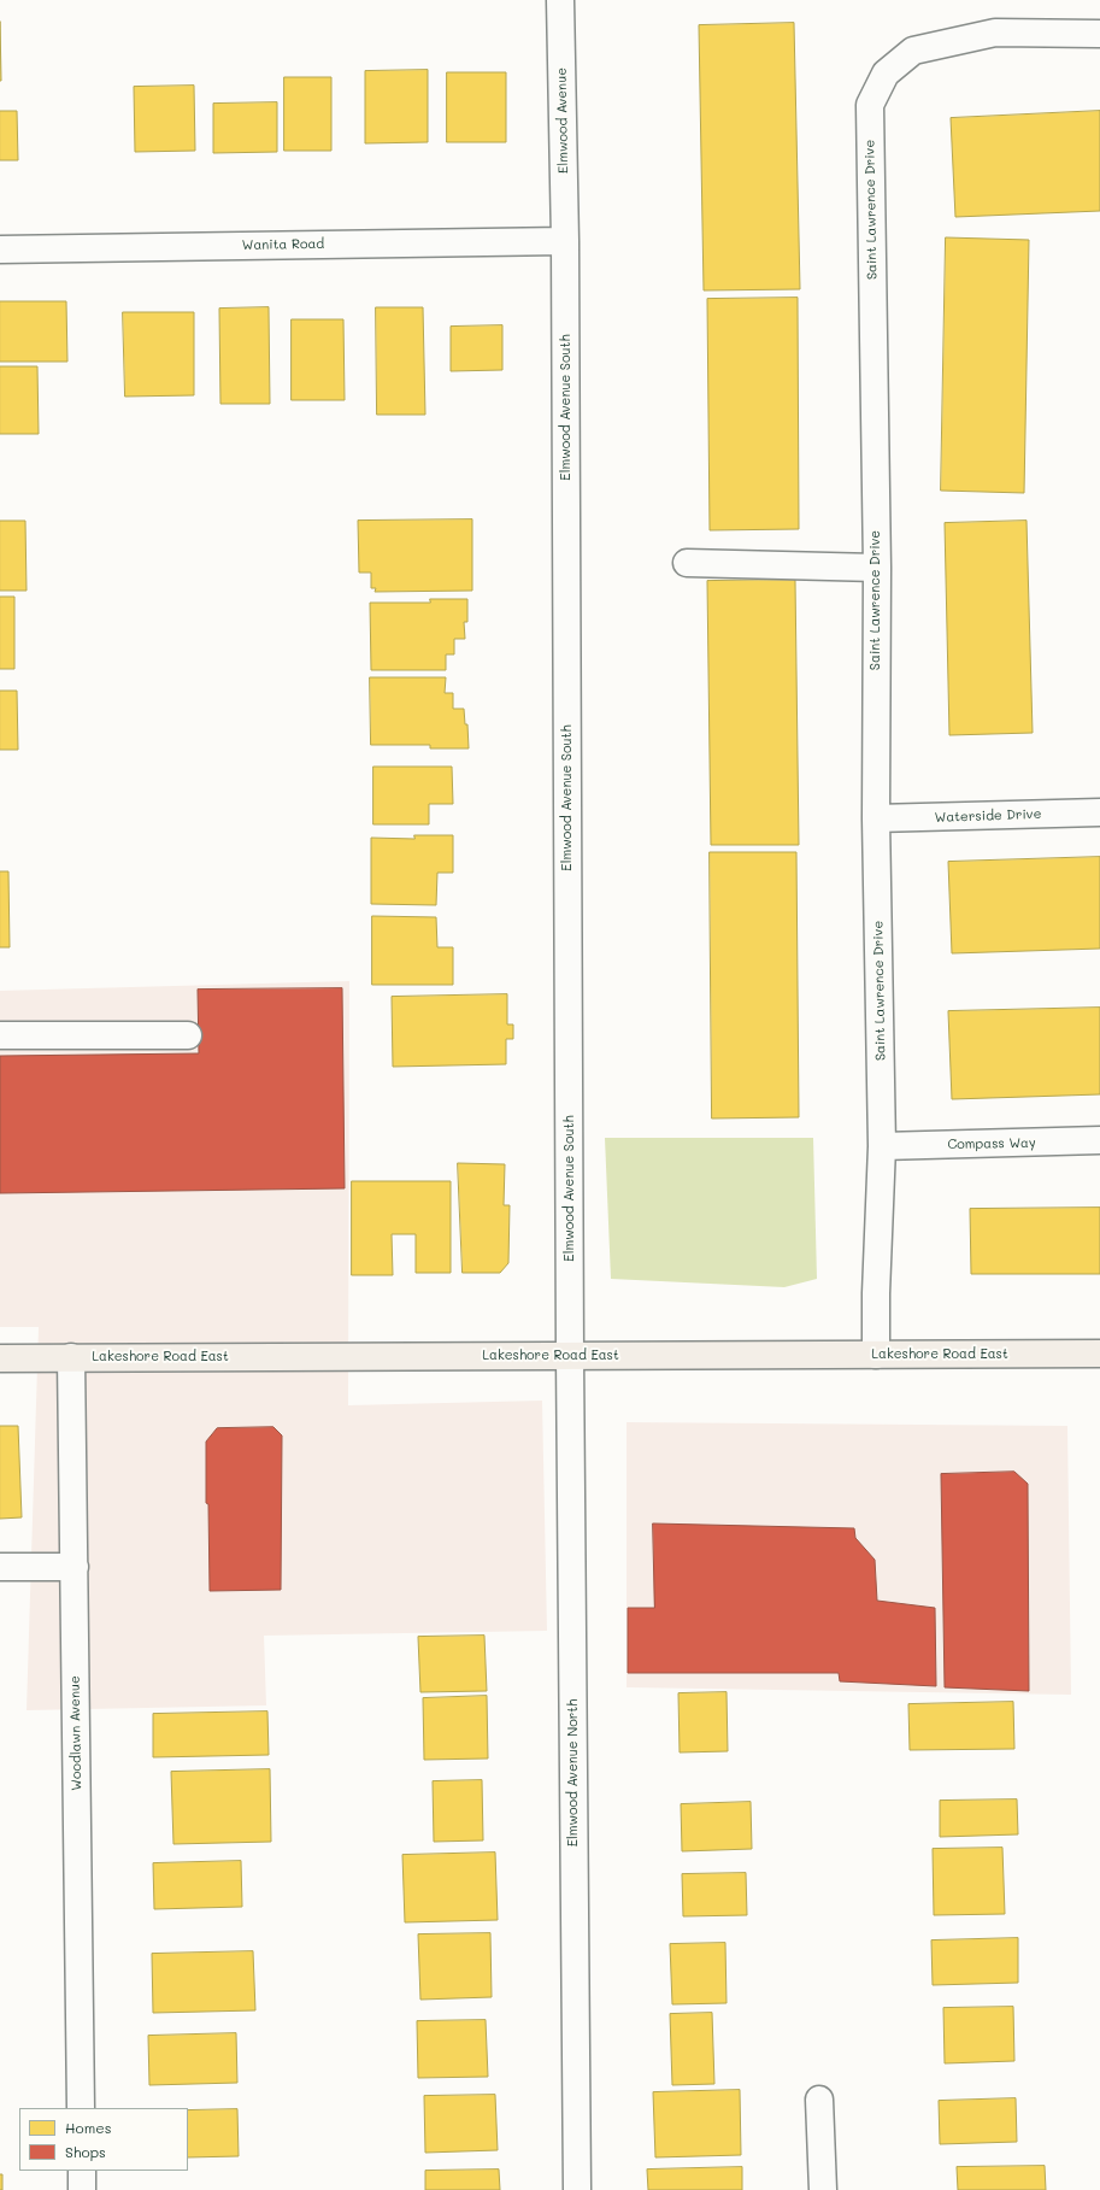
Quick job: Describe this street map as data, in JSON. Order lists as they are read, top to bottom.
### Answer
{
  "streets": {
    "main road": ["Lakeshore Road East"],
    "street": [
      "Elmwood Avenue",
      "Saint Lawrence Drive",
      "Wanita Road",
      "Elmwood Avenue South",
      "Waterside Drive",
      "Compass Way",
      "Woodlawn Avenue",
      "Elmwood Avenue North"
    ]
  },
  "crossings": [
    ["Elmwood Avenue", "Wanita Road"],
    ["Elmwood Avenue", "Elmwood Avenue South"],
    ["Saint Lawrence Drive", "Waterside Drive"],
    ["Saint Lawrence Drive", "Compass Way"],
    ["Saint Lawrence Drive", "Lakeshore Road East"],
    ["Wanita Road", "Elmwood Avenue South"],
    ["Elmwood Avenue South", "Lakeshore Road East"],
    ["Elmwood Avenue South", "Elmwood Avenue North"],
    ["Lakeshore Road East", "Woodlawn Avenue"],
    ["Lakeshore Road East", "Elmwood Avenue North"]
  ],
  "legend": ["Homes", "Shops"]
}
